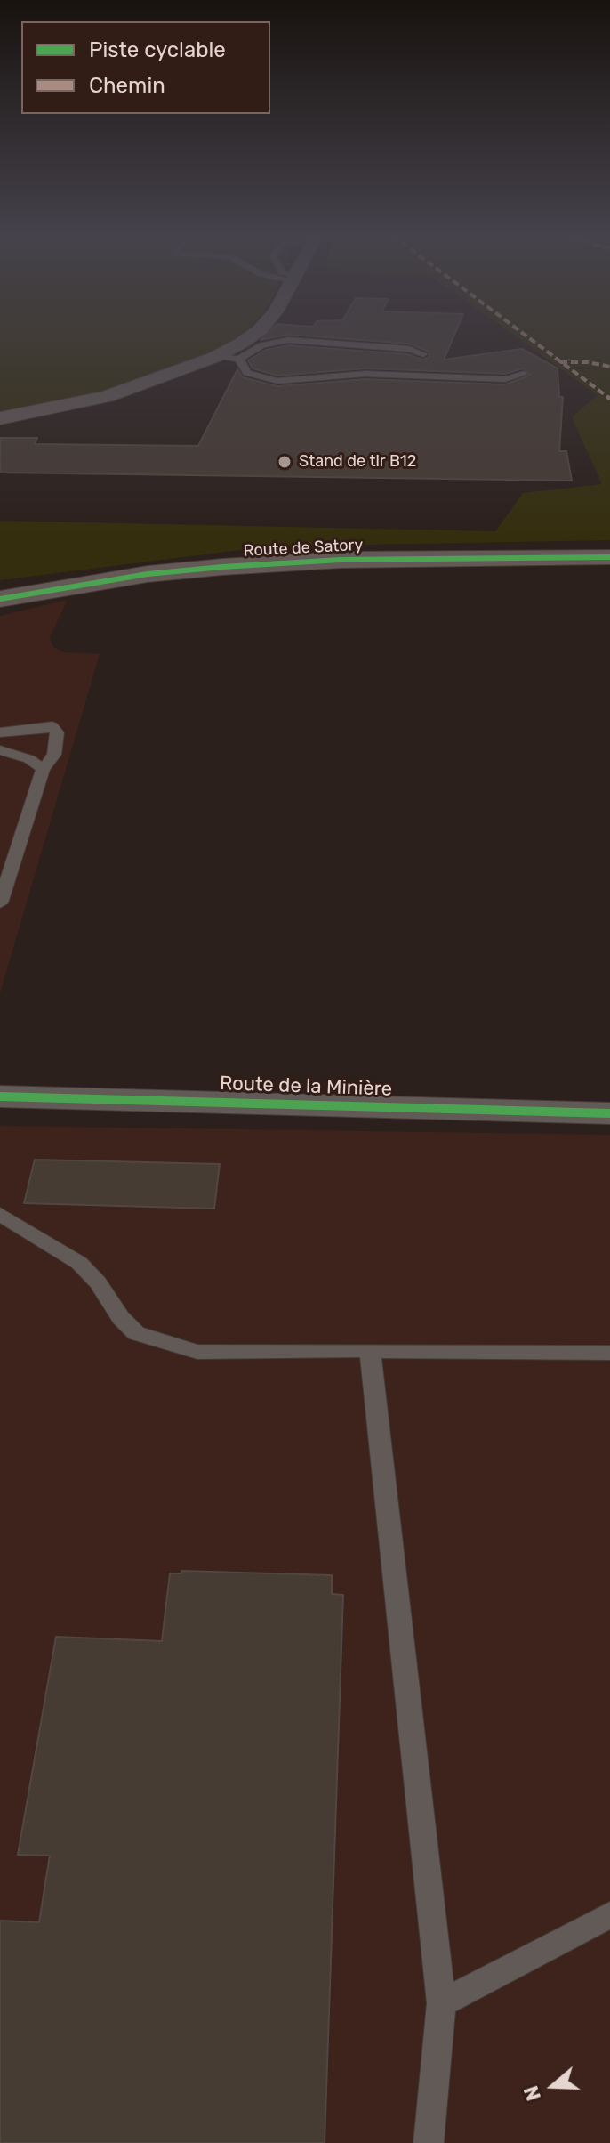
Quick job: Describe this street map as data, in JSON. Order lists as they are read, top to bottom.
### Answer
{
  "streets": {
    "main road": ["Route de Satory"],
    "street": ["Route de la Minière"]
  },
  "places": ["Stand de tir B12"],
  "legend": ["Piste cyclable", "Chemin"],
  "north": "left"
}
